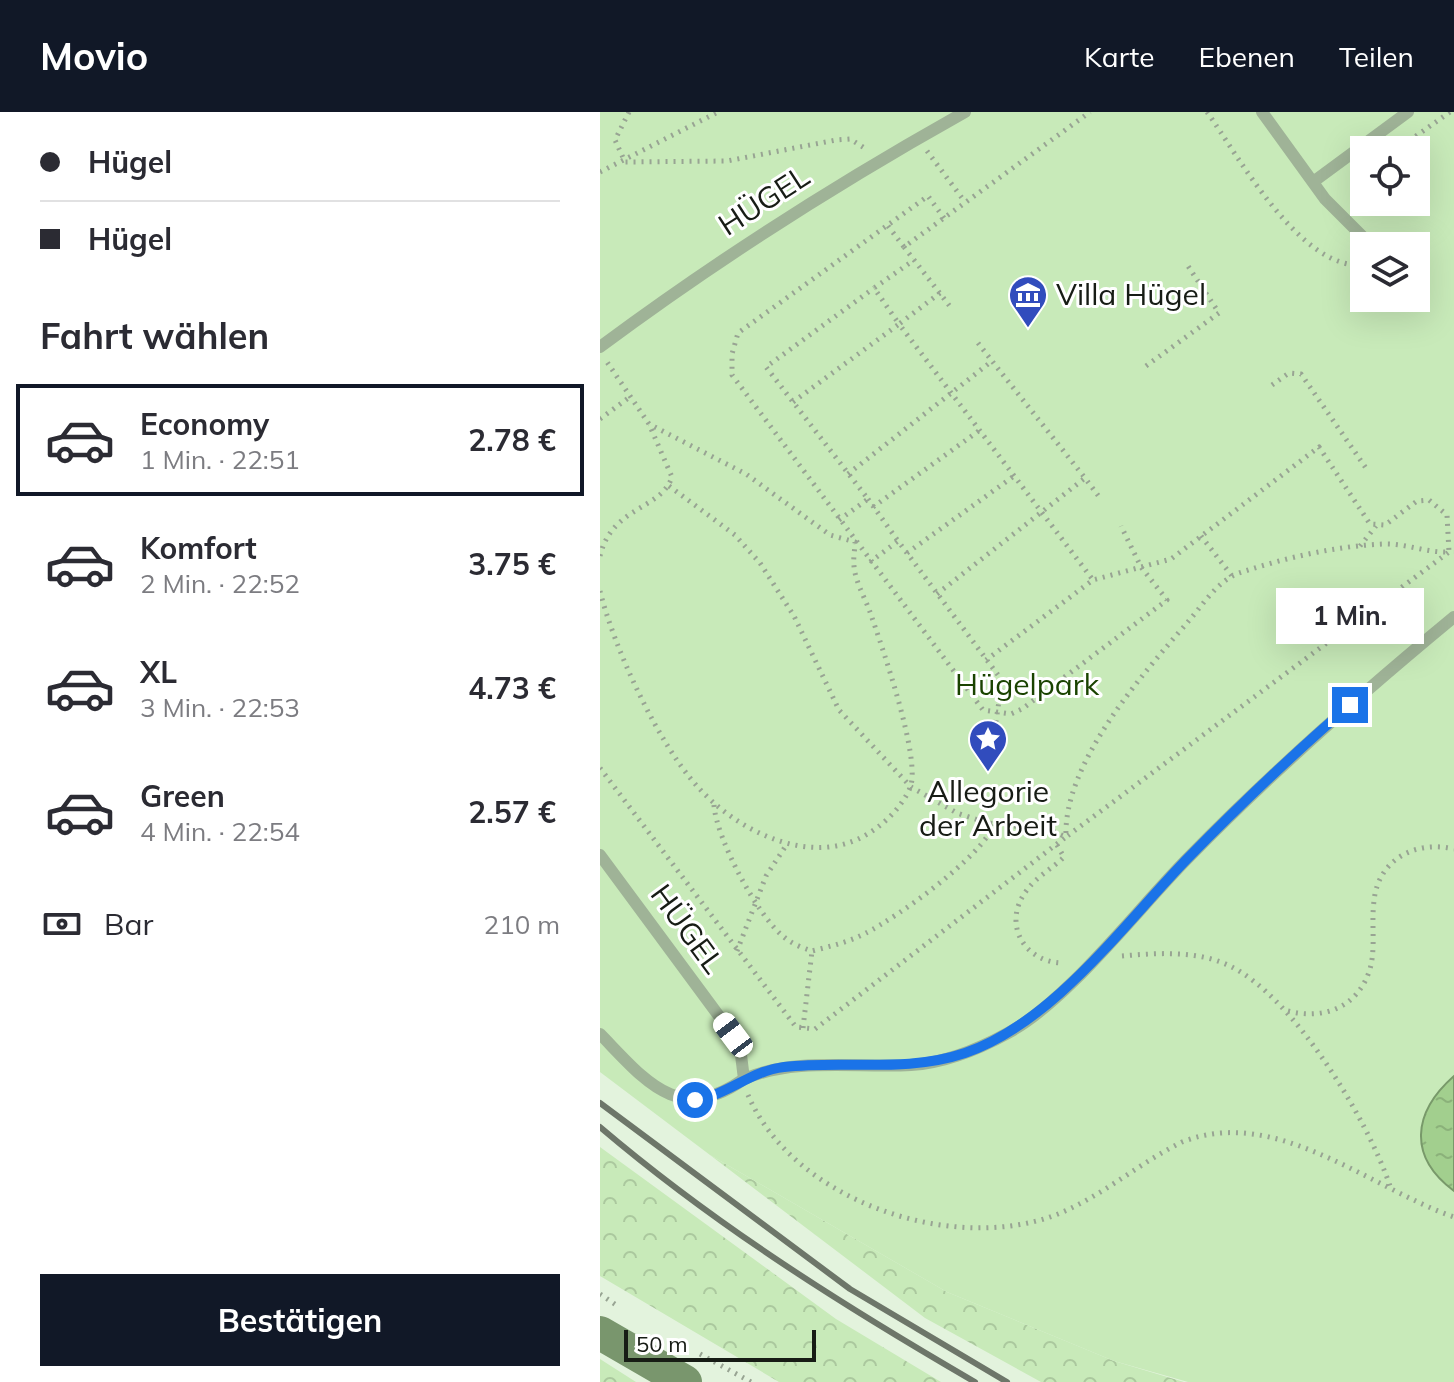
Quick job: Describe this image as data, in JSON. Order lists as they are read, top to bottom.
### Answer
{
  "streets": {
    "lane": ["HÜGEL"]
  },
  "parks": ["Hügelpark"],
  "places": {
    "museum": ["Villa Hügel"],
    "place": ["Allegorie der Arbeit"]
  },
  "scale_bar": "50 m",
  "page": {
    "header": "Movio",
    "nav": ["Karte", "Ebenen", "Teilen"],
    "banner": ["Hügel", "Hügel"],
    "heading": "Fahrt wählen",
    "list": [
      {
        "name": "Economy",
        "note": "1 Min. · 22:51",
        "value": "2.78 €"
      },
      {
        "name": "Komfort",
        "note": "2 Min. · 22:52",
        "value": "3.75 €"
      },
      {
        "name": "XL",
        "note": "3 Min. · 22:53",
        "value": "4.73 €"
      },
      {
        "name": "Green",
        "note": "4 Min. · 22:54",
        "value": "2.57 €"
      }
    ],
    "bubble": "1 Min.",
    "pay": ["Bar", "210 m"],
    "buttons": "Bestätigen",
    "scale": "50 m"
  }
}
